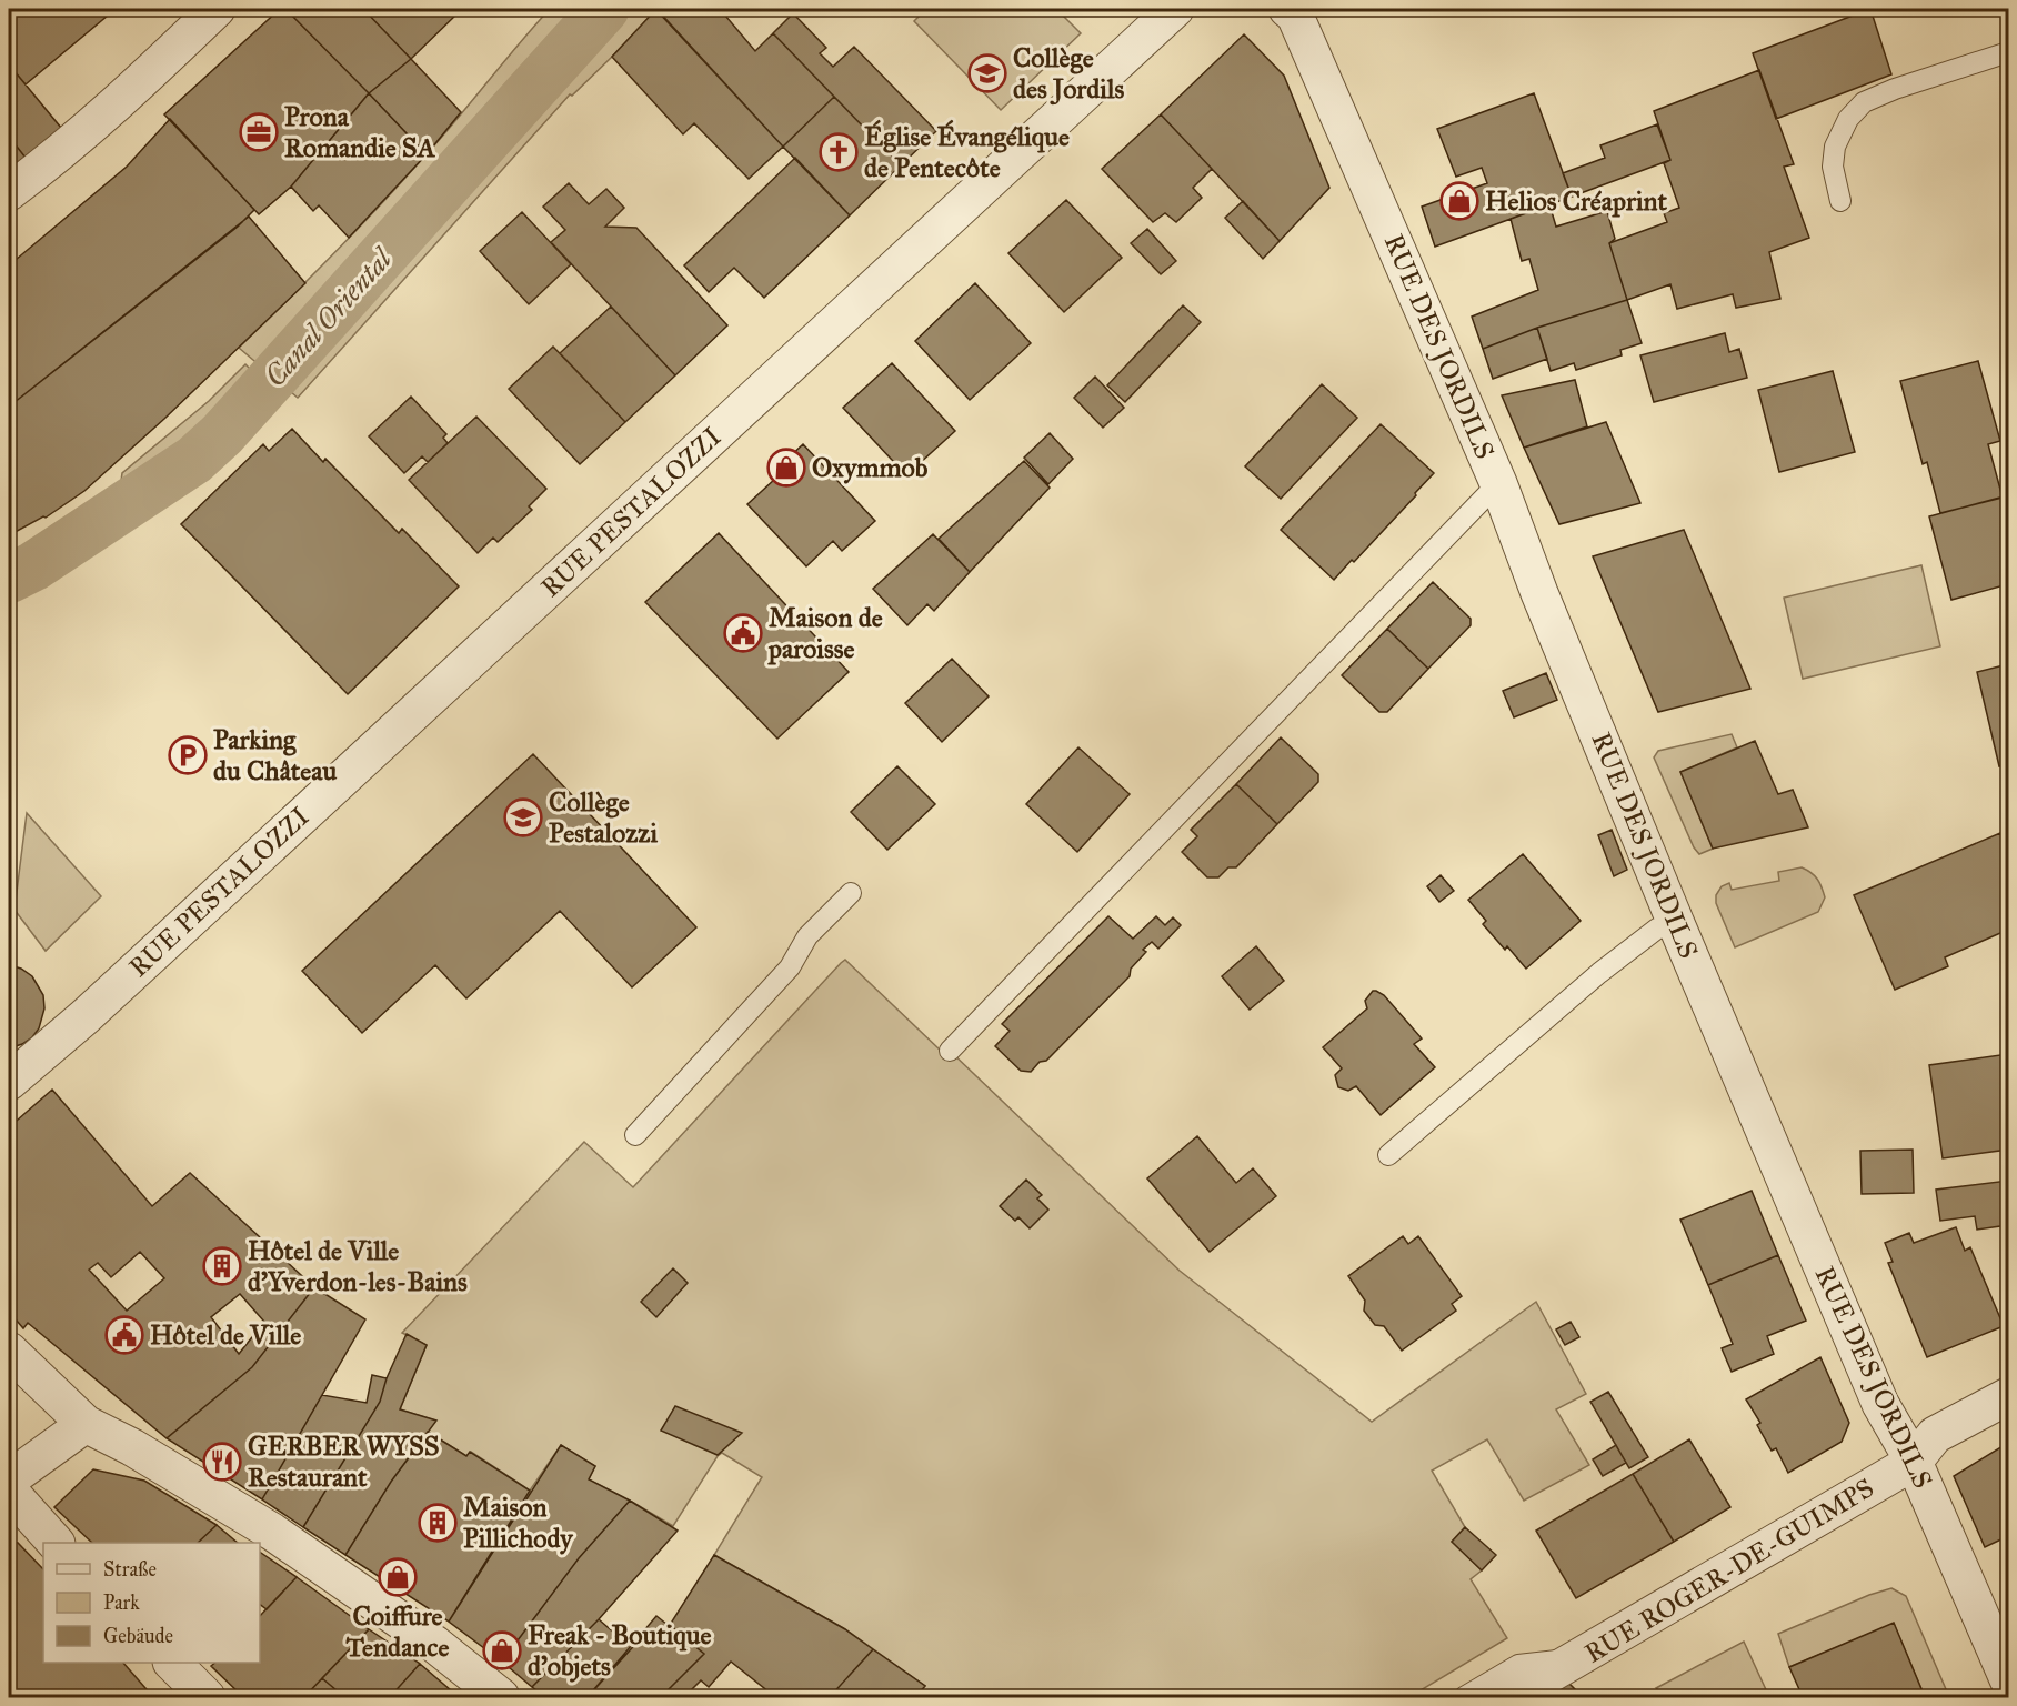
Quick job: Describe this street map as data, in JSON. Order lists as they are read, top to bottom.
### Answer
{
  "streets": {
    "street": ["RUE DES JORDILS", "RUE PESTALOZZI", "RUE ROGER-DE-GUIMPS"]
  },
  "crossings": [
    ["RUE DES JORDILS", "RUE ROGER-DE-GUIMPS"]
  ],
  "water": ["Canal Oriental"],
  "places": {
    "school or university": ["Collège des Jordils", "Collège Pestalozzi"],
    "office": ["Prona Romandie SA"],
    "church": ["Église Évangélique de Pentecôte"],
    "shop": [
      "Helios Créaprint",
      "Oxymmob",
      "Coiffure Tendance",
      "Freak - Boutique d'objets"
    ],
    "public building": ["Maison de paroisse", "Hôtel de Ville"],
    "parking": ["Parking du Château"],
    "building": ["Hôtel de Ville d'Yverdon-les-Bains", "Maison Pillichody"],
    "restaurant": ["GERBER WYSS Restaurant"]
  },
  "legend": ["Straße", "Park", "Gebäude"]
}
